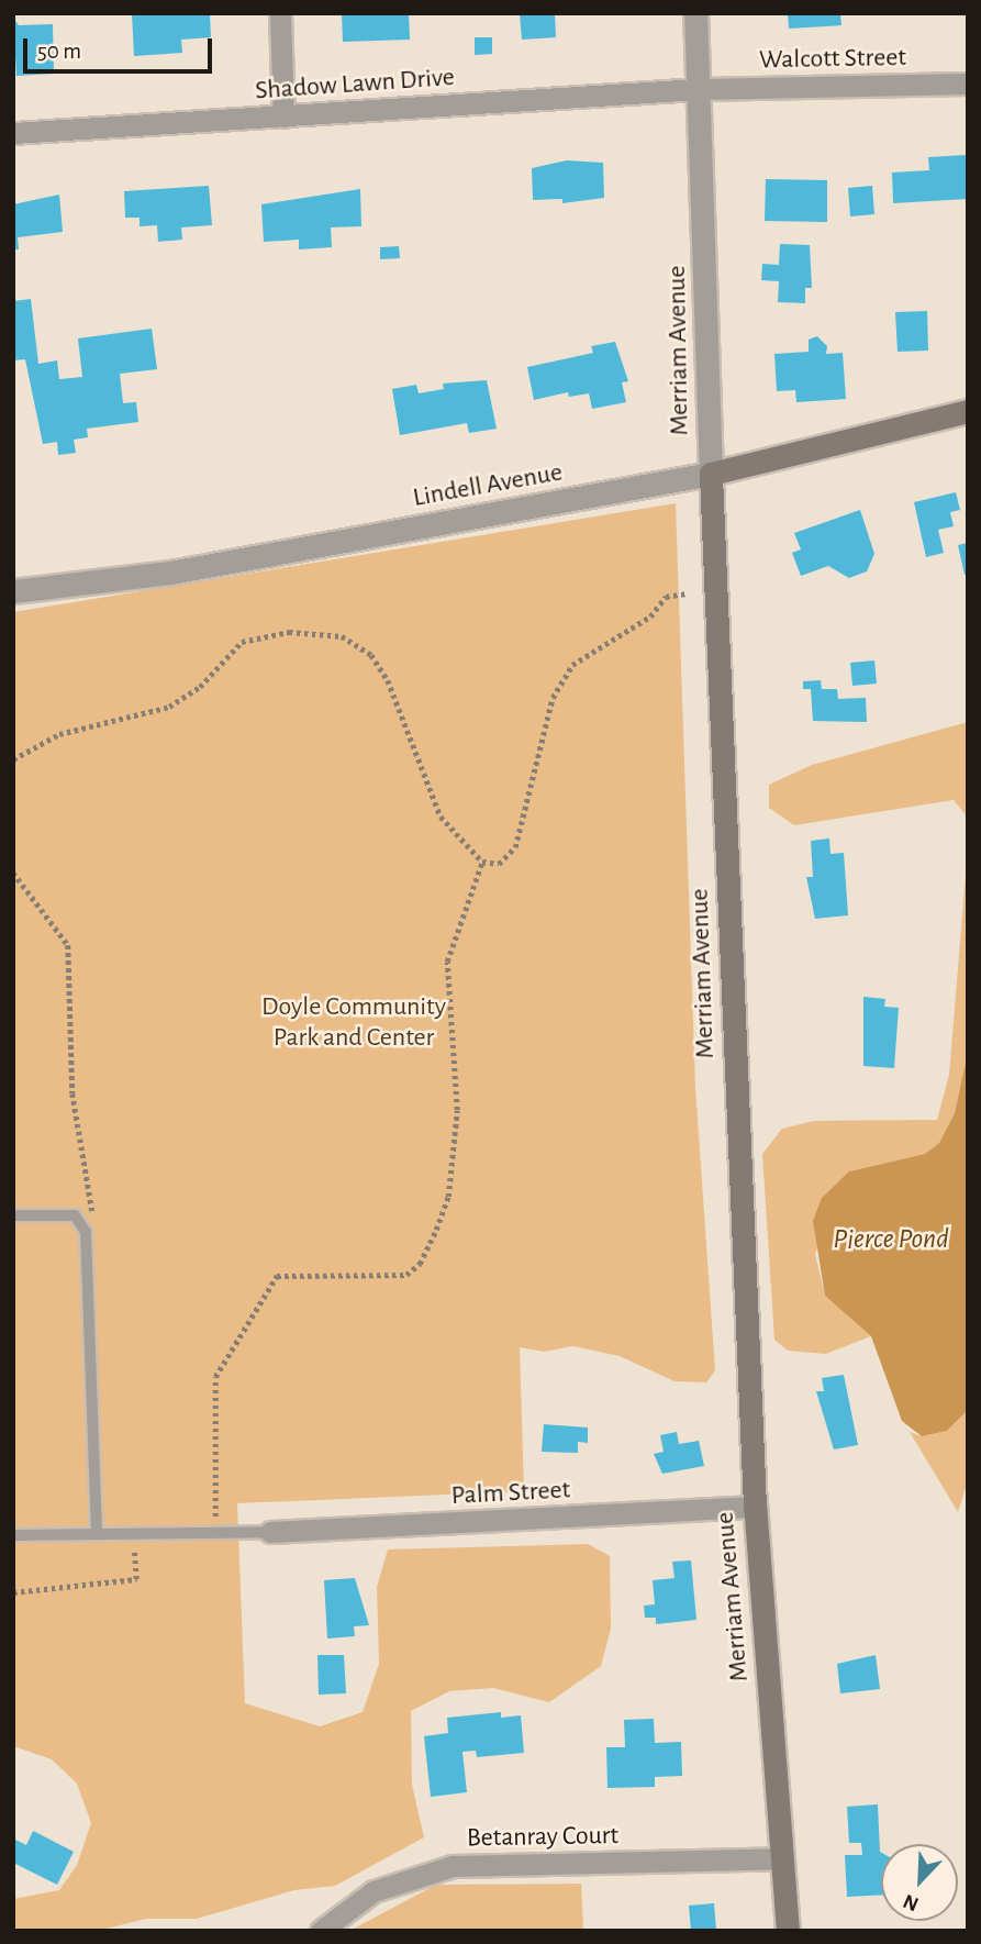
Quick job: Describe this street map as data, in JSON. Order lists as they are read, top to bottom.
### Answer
{
  "streets": {
    "main road": ["Merriam Avenue", "Lindell Avenue"],
    "street": [
      "Walcott Street",
      "Shadow Lawn Drive",
      "Palm Street",
      "Betanray Court"
    ]
  },
  "crossings": [
    ["Walcott Street", "Shadow Lawn Drive"],
    ["Walcott Street", "Merriam Avenue"],
    ["Shadow Lawn Drive", "Merriam Avenue"],
    ["Merriam Avenue", "Lindell Avenue"],
    ["Merriam Avenue", "Palm Street"],
    ["Merriam Avenue", "Betanray Court"]
  ],
  "water": ["Pierce Pond"],
  "parks": ["Doyle Community Park and Center"],
  "scale_bar": "50 m",
  "north": "bottom left"
}
